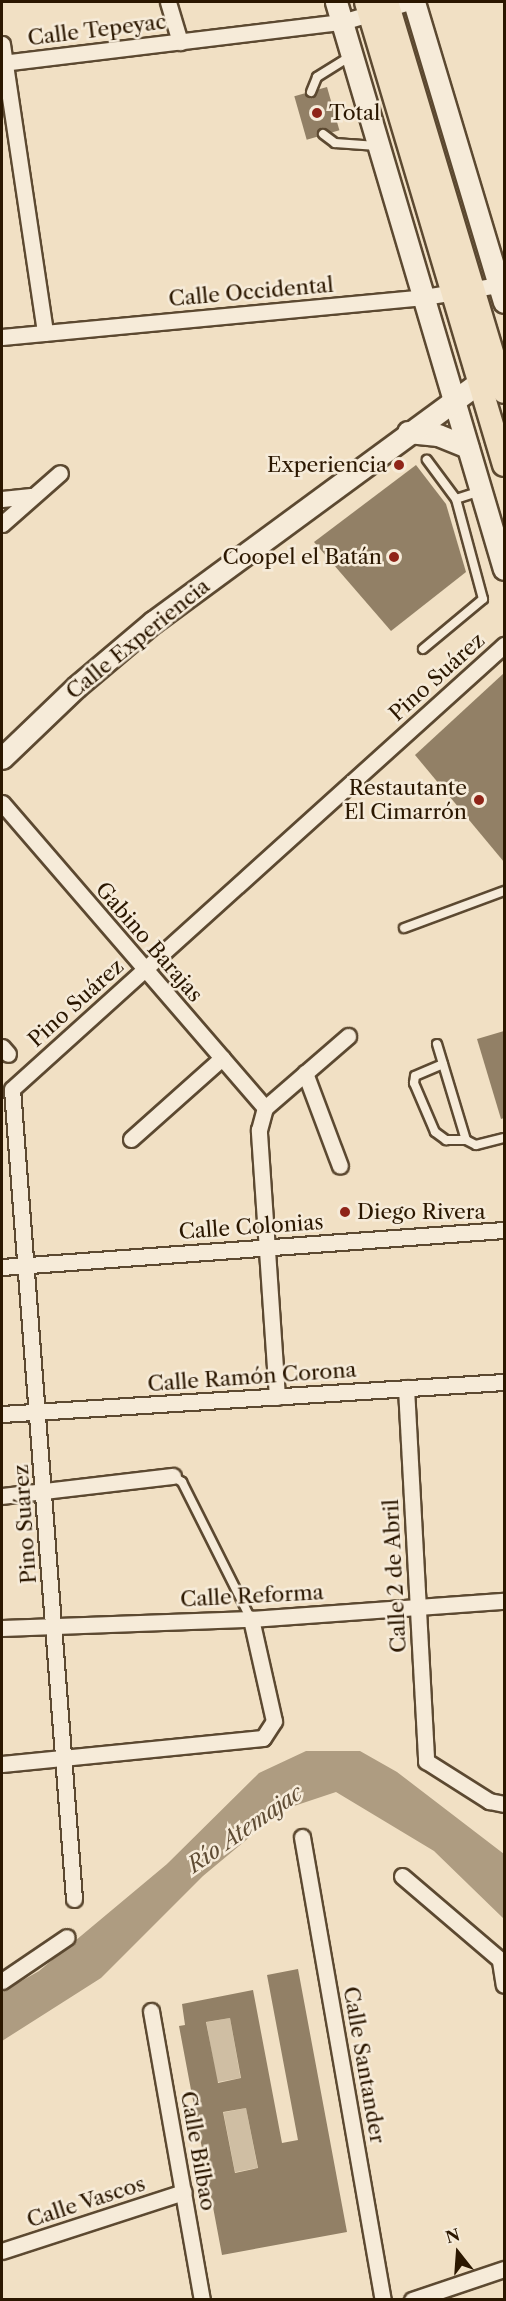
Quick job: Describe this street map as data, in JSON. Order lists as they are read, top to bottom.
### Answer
{
  "streets": {
    "street": [
      "Calle Tepeyac",
      "Calle Occidental",
      "Calle Experiencia",
      "Pino Suárez",
      "Gabino Barajas",
      "Calle Colonias",
      "Calle Ramón Corona",
      "Calle 2 de Abril",
      "Calle Reforma",
      "Calle Santander",
      "Calle Bilbao",
      "Calle Vascos"
    ]
  },
  "crossings": [
    ["Pino Suárez", "Gabino Barajas"],
    ["Pino Suárez", "Calle Colonias"],
    ["Pino Suárez", "Calle Ramón Corona"],
    ["Pino Suárez", "Calle Reforma"],
    ["Calle Ramón Corona", "Calle 2 de Abril"],
    ["Calle 2 de Abril", "Calle Reforma"],
    ["Calle Bilbao", "Calle Vascos"]
  ],
  "water": ["Río Atemajac"],
  "places": [
    "Total",
    "Experiencia",
    "Coopel el Batán",
    "Restautante El Cimarrón",
    "Diego Rivera"
  ],
  "north": "top"
}
